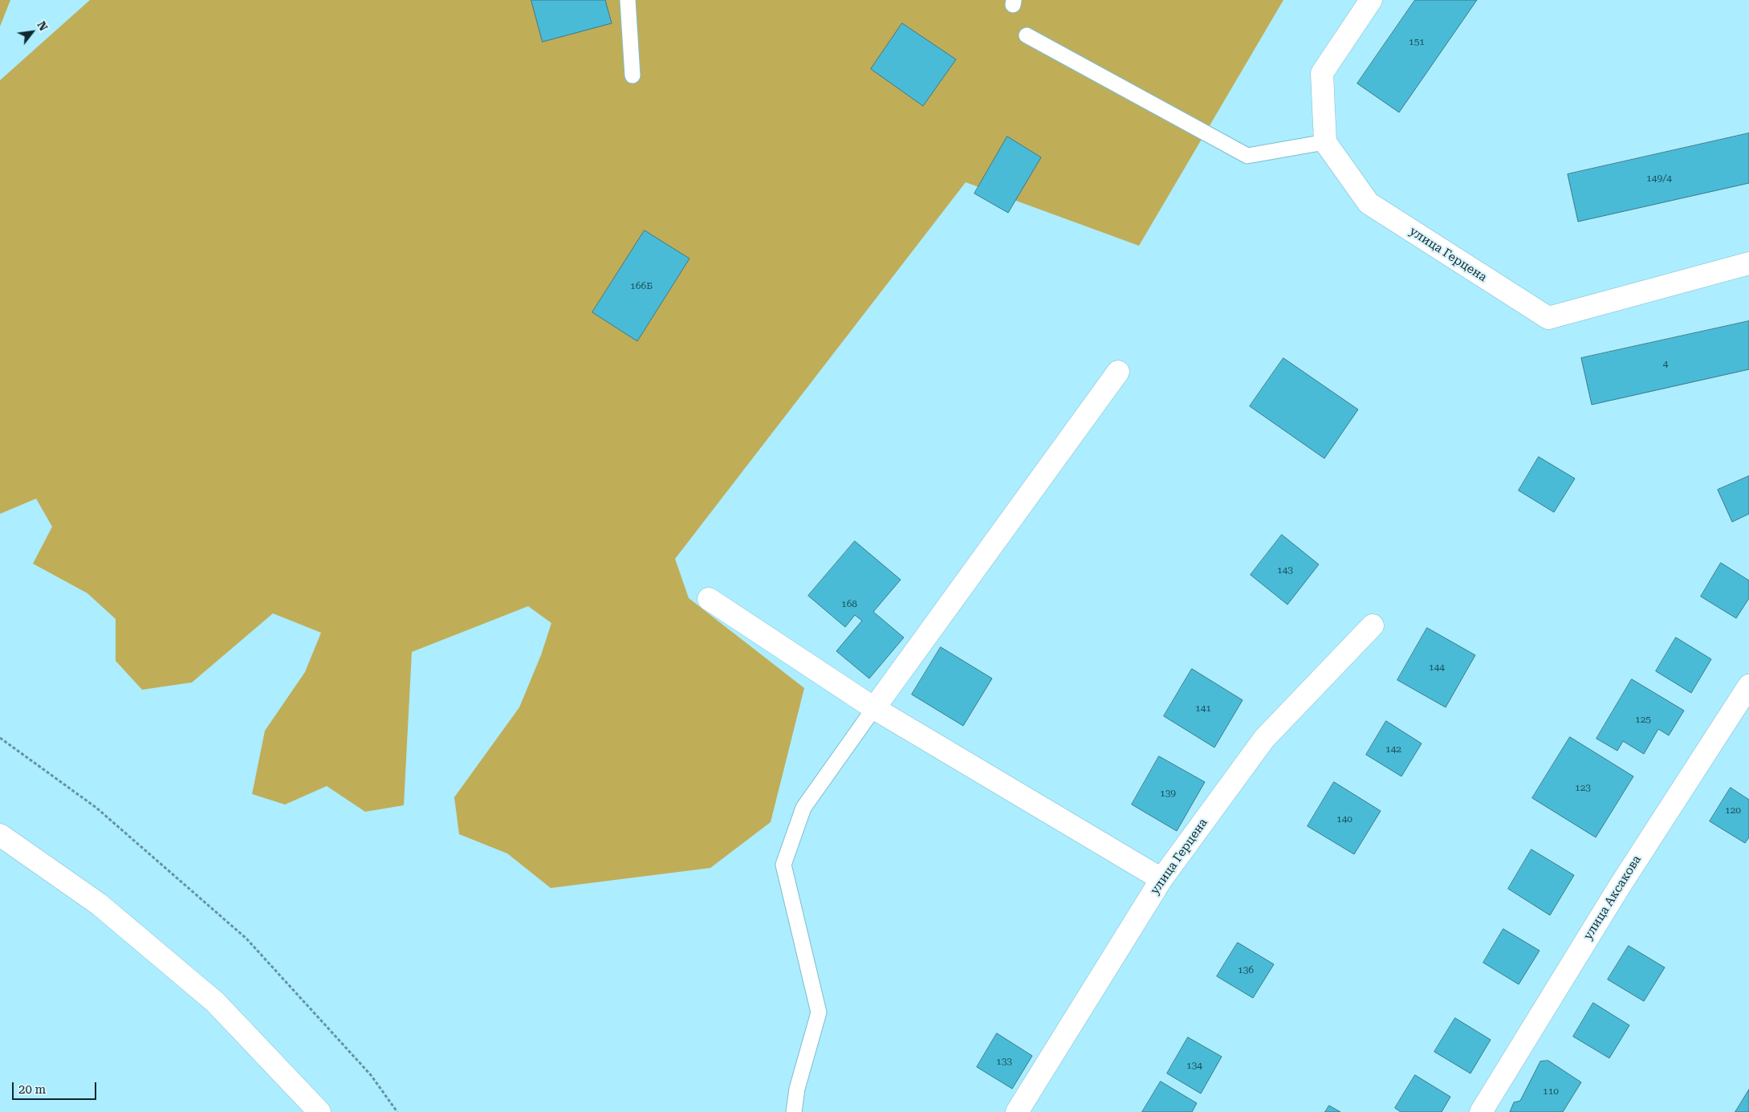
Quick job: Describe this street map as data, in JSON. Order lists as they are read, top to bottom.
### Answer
{
  "streets": {
    "street": ["улица Герцена", "улица Аксакова"]
  },
  "house_numbers": [
    "151",
    "149/4",
    "166Б",
    "4",
    "143",
    "168",
    "144",
    "141",
    "125",
    "142",
    "123",
    "139",
    "120",
    "140",
    "136",
    "133",
    "134",
    "110"
  ],
  "scale_bar": "20 m",
  "north": "top right"
}
